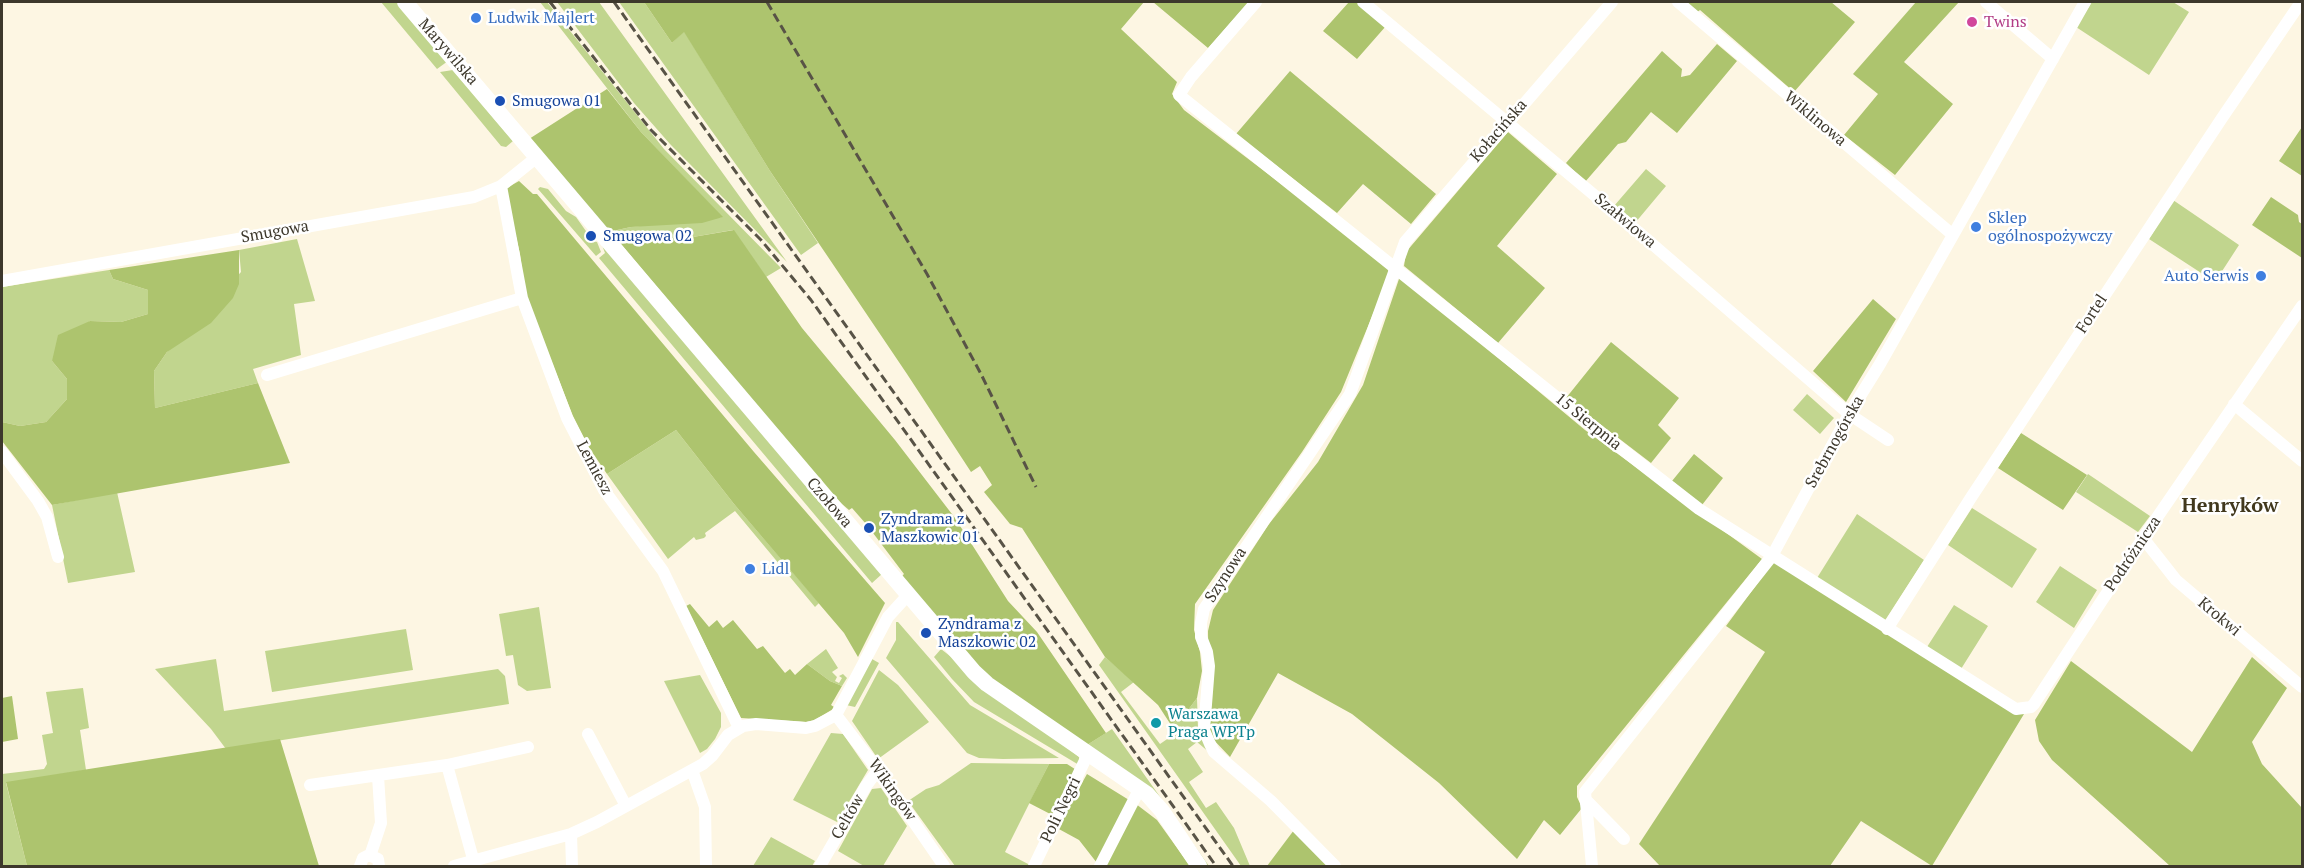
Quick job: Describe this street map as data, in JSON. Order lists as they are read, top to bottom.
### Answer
{
  "streets": {
    "street": [
      "Marywilska",
      "Wiklinowa",
      "Kołacińska",
      "Szałwiowa",
      "Smugowa",
      "Fortel",
      "15 Sierpnia",
      "Srebrnogórska",
      "Lemiesz",
      "Czołowa",
      "Podróżnicza",
      "Szynowa",
      "Krokwi",
      "Wikingów",
      "Poli Negri",
      "Celtów"
    ]
  },
  "crossings": [
    ["Marywilska", "Smugowa"],
    ["Marywilska", "Czołowa"],
    ["Wiklinowa", "Srebrnogórska"],
    ["Kołacińska", "Szałwiowa"],
    ["Kołacińska", "15 Sierpnia"],
    ["Kołacińska", "Szynowa"],
    ["Szałwiowa", "Srebrnogórska"],
    ["Smugowa", "Lemiesz"],
    ["Smugowa", "Czołowa"],
    ["Fortel", "15 Sierpnia"],
    ["15 Sierpnia", "Srebrnogórska"],
    ["15 Sierpnia", "Podróżnicza"],
    ["15 Sierpnia", "Szynowa"],
    ["Czołowa", "Poli Negri"],
    ["Podróżnicza", "Krokwi"],
    ["Wikingów", "Celtów"]
  ],
  "districts": ["Henryków"],
  "places": [
    "Ludwik Majlert",
    "Twins",
    "Smugowa 01",
    "Sklep ogólnospożywczy",
    "Smugowa 02",
    "Auto Serwis",
    "Zyndrama z Maszkowic 01",
    "Lidl",
    "Zyndrama z Maszkowic 02",
    "Warszawa Praga WPTp"
  ]
}
